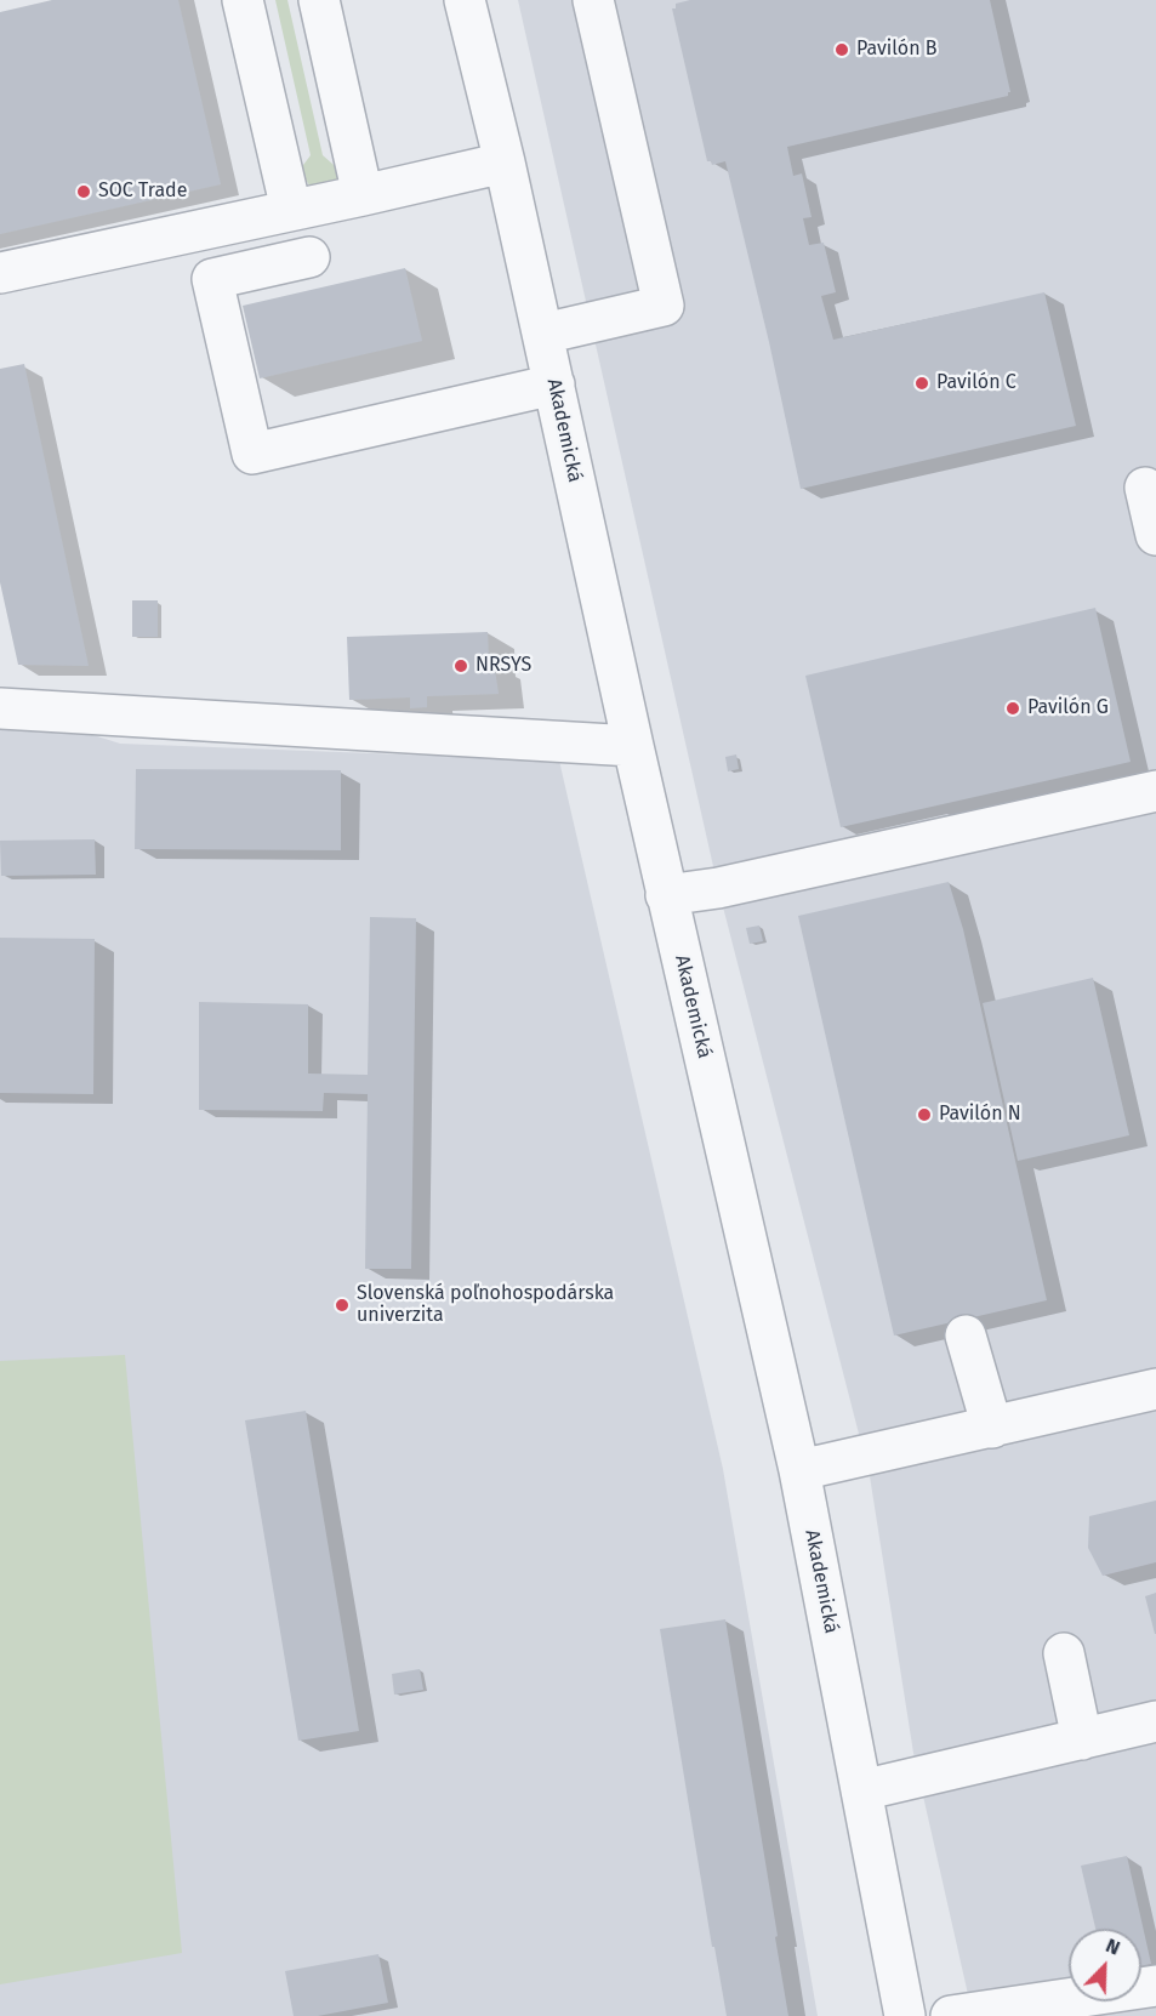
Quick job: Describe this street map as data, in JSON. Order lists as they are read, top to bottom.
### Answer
{
  "streets": {
    "street": ["Akademická"]
  },
  "places": [
    "Pavilón B",
    "SOC Trade",
    "Pavilón C",
    "NRSYS",
    "Pavilón G",
    "Pavilón N",
    "Slovenská poľnohospodárska univerzita"
  ],
  "north": "top right"
}
